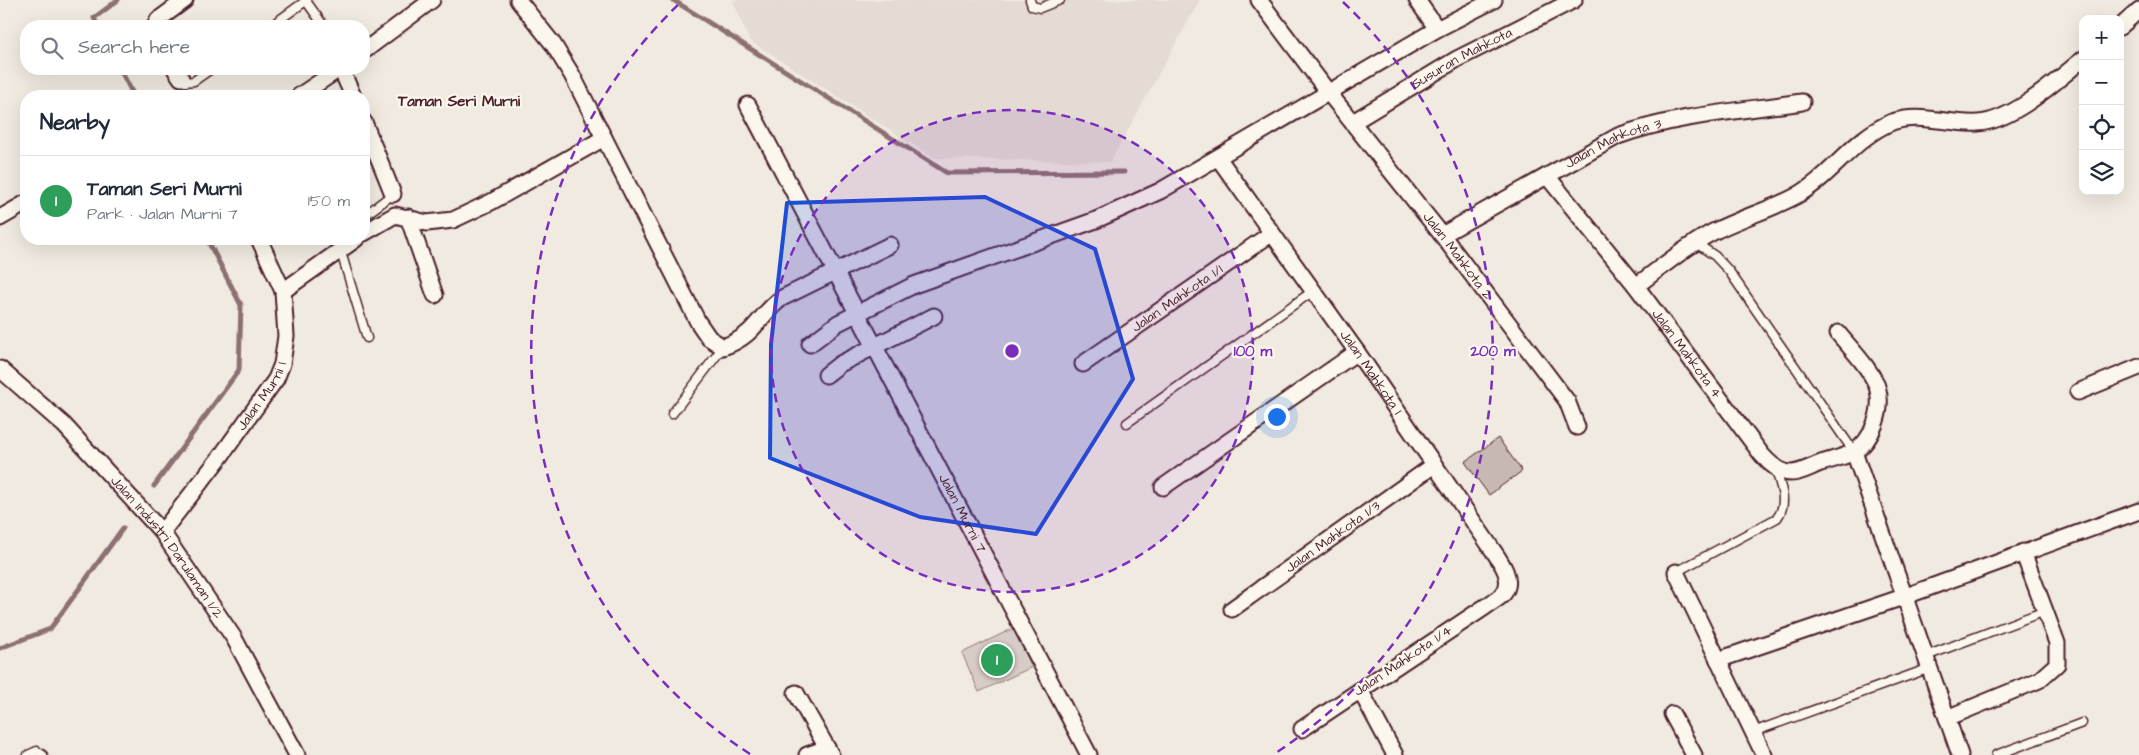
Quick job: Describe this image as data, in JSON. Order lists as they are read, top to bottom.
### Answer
{
  "streets": {
    "street": [
      "Susuran Mahkota",
      "Jalan Mahkota 3",
      "Jalan Mahkota 2",
      "Jalan Mahkota 1/1",
      "Jalan Mahkota 4",
      "Jalan Mahkota 1",
      "Jalan Murni 1",
      "Jalan Murni 7",
      "Jalan Mahkota 1/3",
      "Jalan Industri Darulaman 1/2",
      "Jalan Mahkota 1/4"
    ]
  },
  "crossings": [
    ["Susuran Mahkota", "Jalan Mahkota 2"],
    ["Jalan Mahkota 3", "Jalan Mahkota 2"],
    ["Jalan Mahkota 3", "Jalan Mahkota 4"],
    ["Jalan Mahkota 1/1", "Jalan Mahkota 1"],
    ["Jalan Mahkota 1", "Jalan Mahkota 1/3"],
    ["Jalan Mahkota 1", "Jalan Mahkota 1/4"],
    ["Jalan Murni 1", "Jalan Industri Darulaman 1/2"]
  ],
  "districts": ["Taman Seri Murni"],
  "page": {
    "map_buttons": ["+", "−"],
    "search": "Search here",
    "heading": "Nearby",
    "list": [
      {
        "mark": "1",
        "name": "Taman Seri Murni",
        "note": "Park · Jalan Murni 7",
        "value": "150 m"
      }
    ],
    "pins": "1"
  },
  "rings": ["100 m", "200 m"]
}
